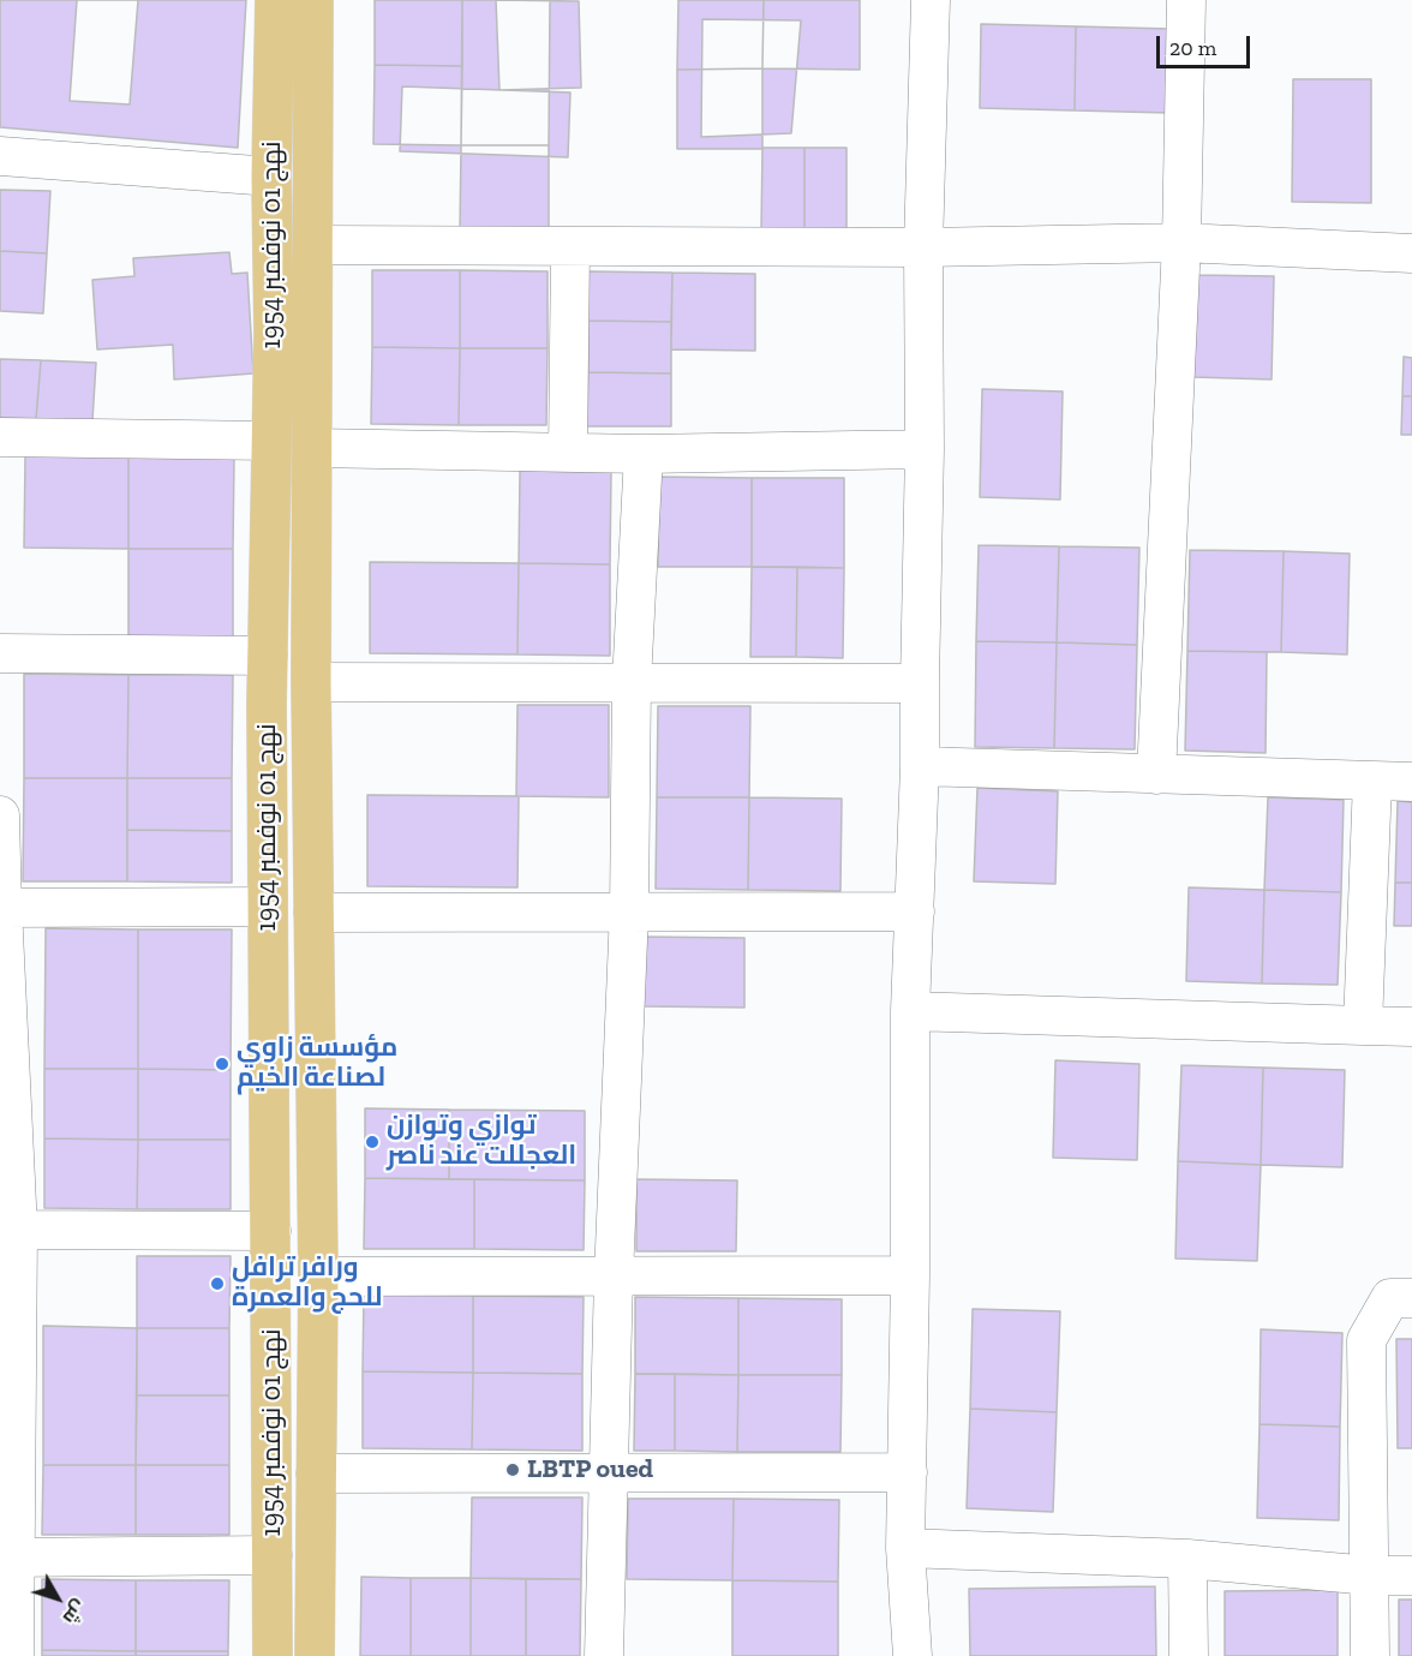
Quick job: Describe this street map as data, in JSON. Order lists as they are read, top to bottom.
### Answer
{
  "streets": {
    "main road": ["نهج 01 نوفمبر 1954"]
  },
  "places": [
    "مؤسسة زاوي لصناعة الخيم",
    "توازي وتوازن العجللت عند ناصر",
    "ورافر ترافل للحج والعمرة",
    "LBTP oued"
  ],
  "scale_bar": "20 m",
  "north": "bottom right"
}
